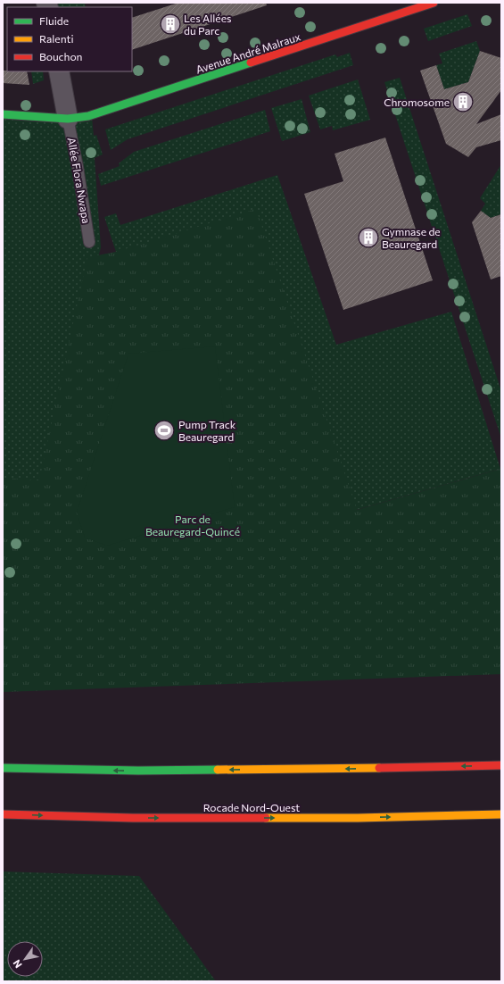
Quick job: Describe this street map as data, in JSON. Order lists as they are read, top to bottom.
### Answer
{
  "streets": {
    "main road": ["Avenue André Malraux", "Rocade Nord-Ouest"],
    "lane": ["Allée Flora Nwapa"]
  },
  "crossings": [
    ["Avenue André Malraux", "Allée Flora Nwapa"]
  ],
  "parks": ["Parc de Beauregard-Quincé"],
  "places": {
    "building": ["Les Allées du Parc", "Chromosome", "Gymnase de Beauregard"],
    "sports": ["Pump Track Beauregard"]
  },
  "legend": ["Fluide", "Ralenti", "Bouchon"],
  "north": "bottom left"
}
